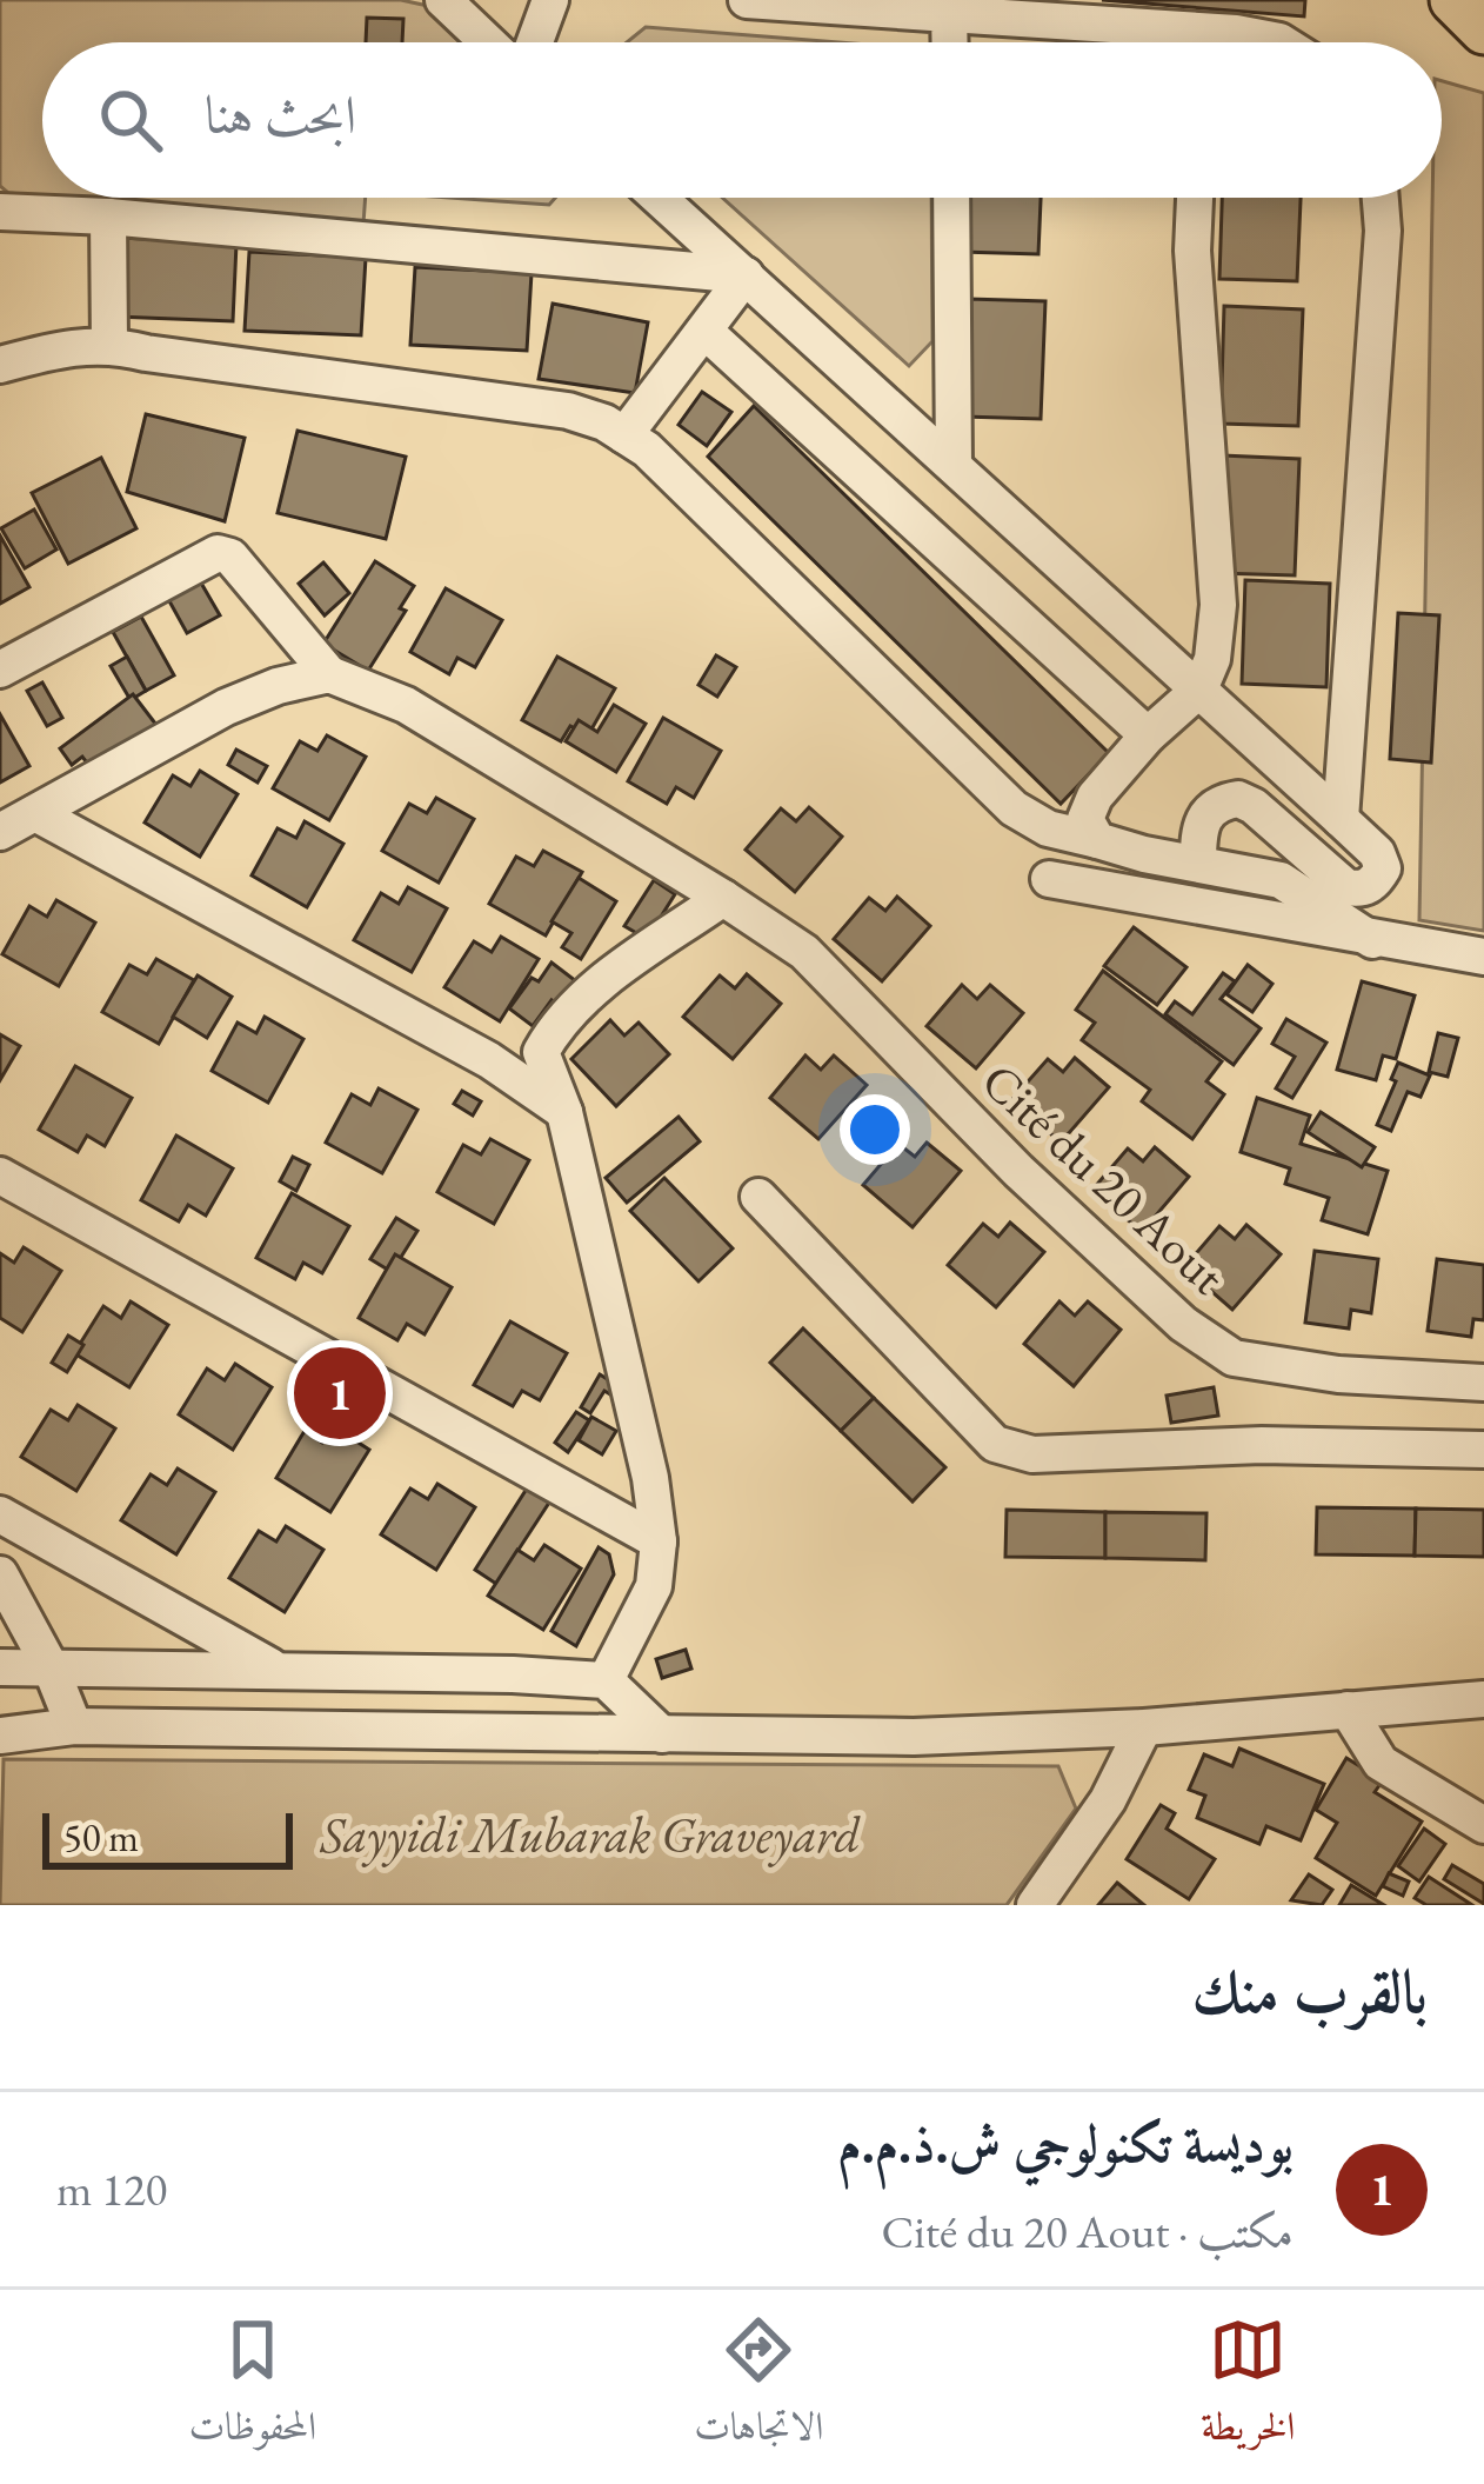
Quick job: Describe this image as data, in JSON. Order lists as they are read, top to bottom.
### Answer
{
  "streets": {
    "street": ["Cité du 20 Aout"]
  },
  "parks": ["Sayyidi Mubarak Graveyard"],
  "scale_bar": "50 m",
  "page": {
    "search": "ابحث هنا",
    "pins": "1",
    "scale": "50 m",
    "heading": "بالقرب منك",
    "list": [
      {
        "mark": "1",
        "name": "بوديسة تكنولوجي ش.ذ.م.م",
        "note": "مكتب · Cité du 20 Aout",
        "value": "120 m"
      }
    ],
    "nav": ["الخريطة", "الاتجاهات", "المحفوظات"]
  }
}
